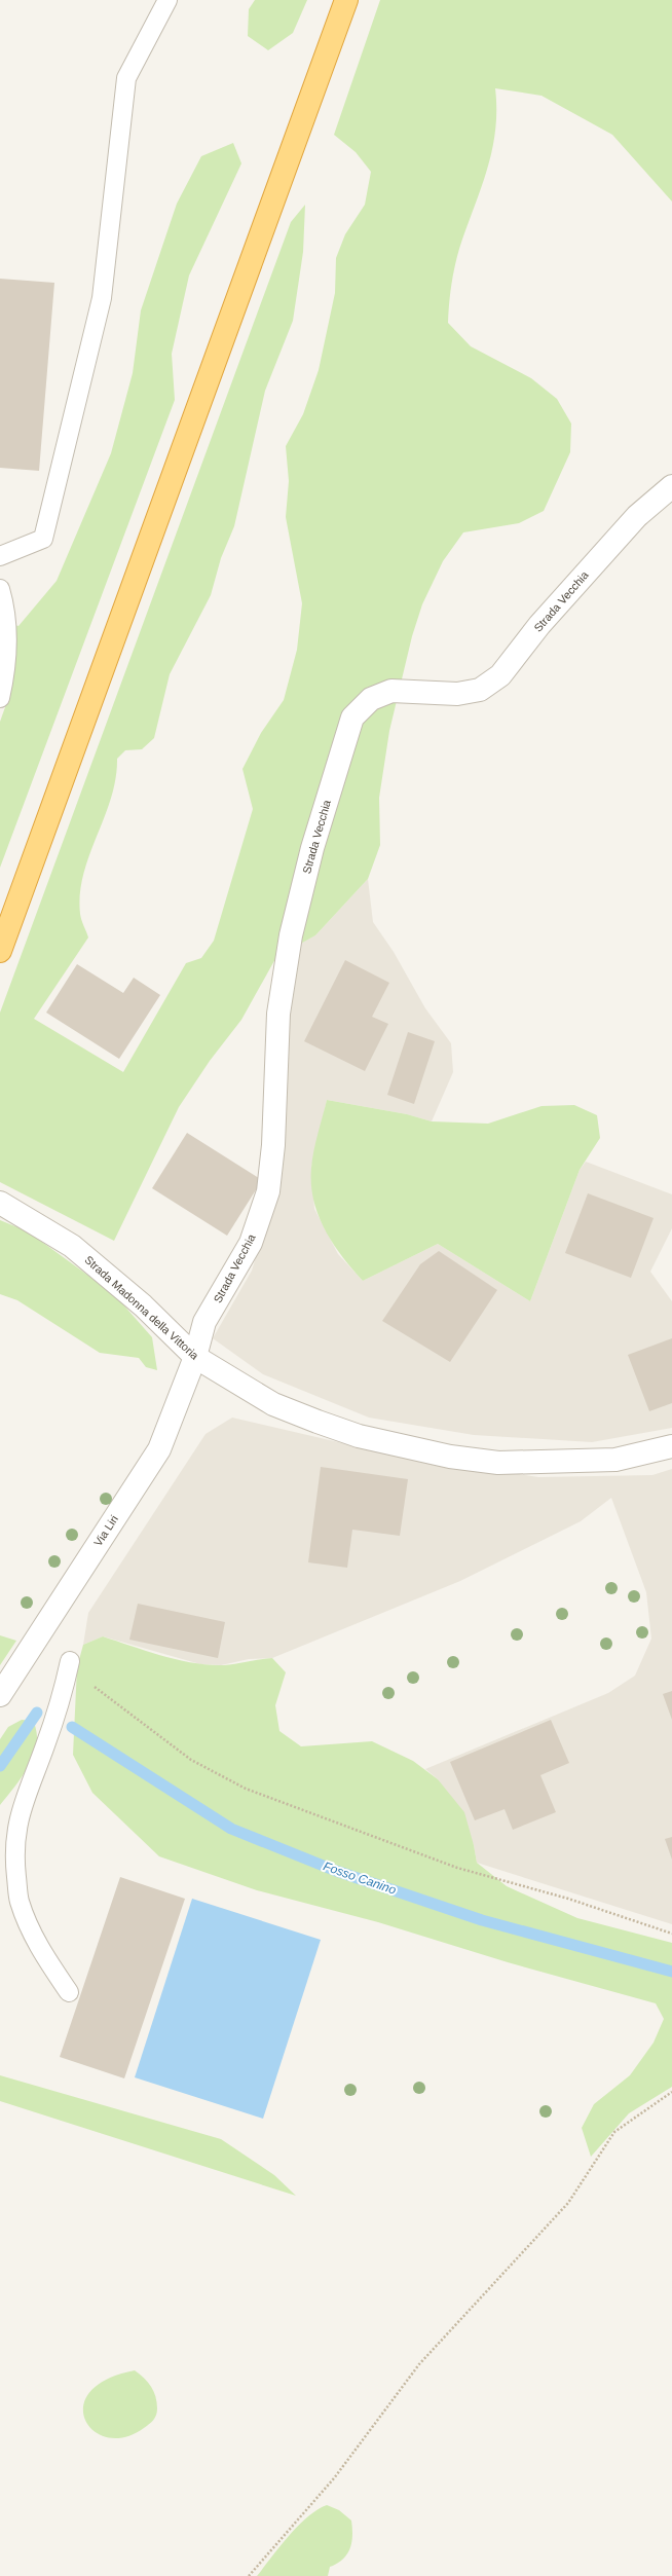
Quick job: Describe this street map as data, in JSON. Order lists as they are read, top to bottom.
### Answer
{
  "streets": {
    "street": ["Strada Vecchia", "Strada Madonna della Vittoria", "Via Liri"]
  },
  "crossings": [
    ["Strada Vecchia", "Strada Madonna della Vittoria"],
    ["Strada Vecchia", "Via Liri"],
    ["Strada Madonna della Vittoria", "Via Liri"]
  ],
  "water": ["Fosso Canino"]
}
